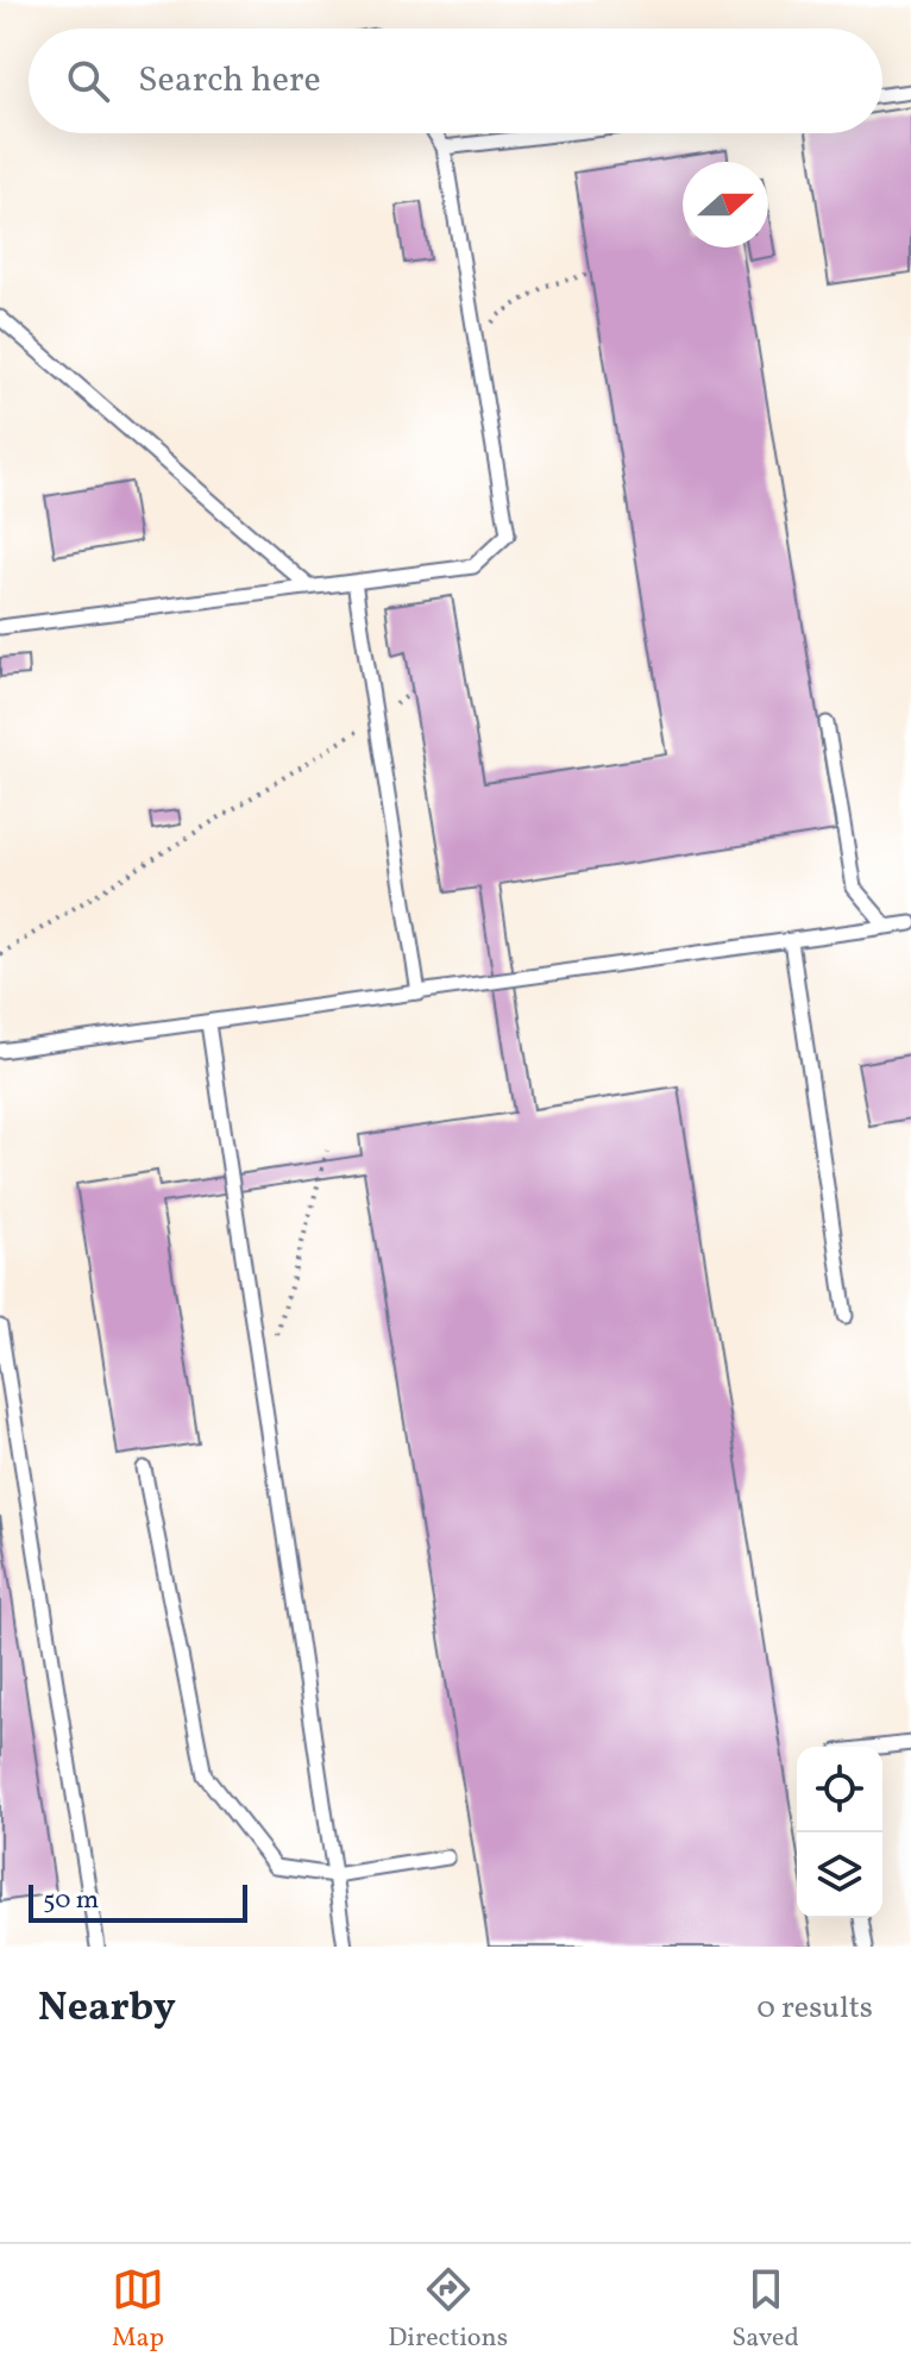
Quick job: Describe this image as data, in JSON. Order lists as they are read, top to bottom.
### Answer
{
  "scale_bar": "50 m",
  "north": "right",
  "page": {
    "search": "Search here",
    "scale": "50 m",
    "heading": ["Nearby", "0 results"],
    "nav": ["Map", "Directions", "Saved"]
  }
}
